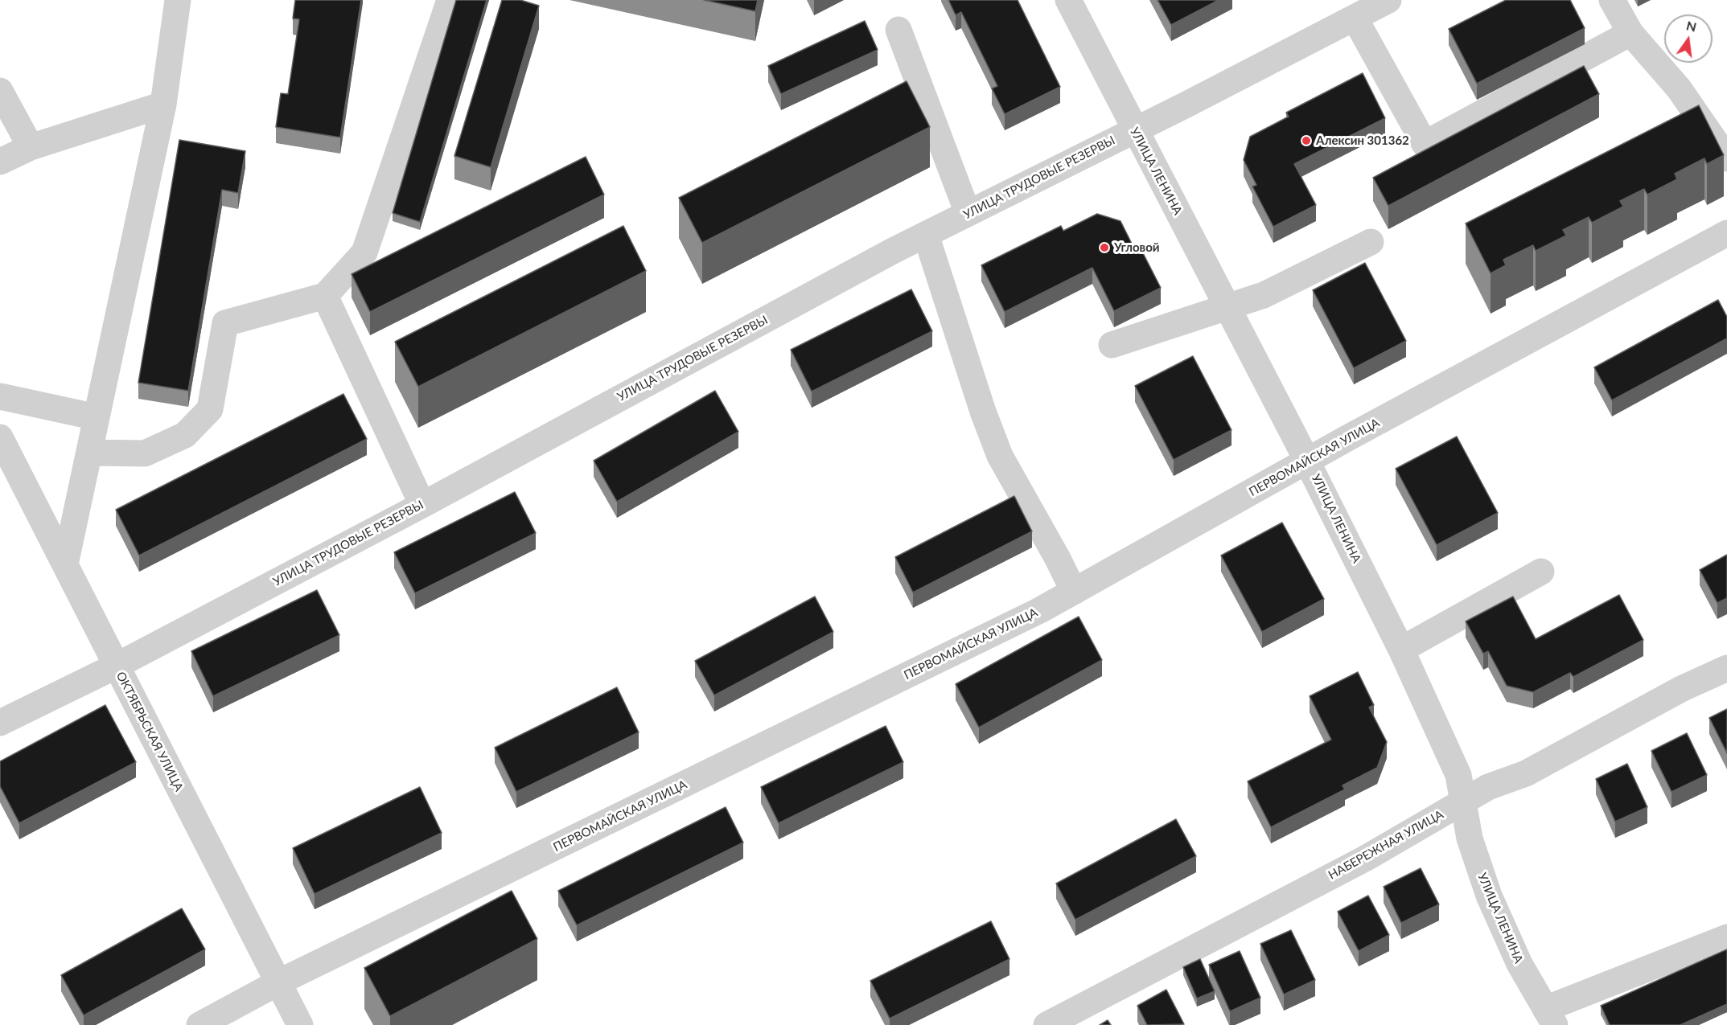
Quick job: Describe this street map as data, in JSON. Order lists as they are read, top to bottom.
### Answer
{
  "streets": {
    "street": [
      "УЛИЦА ЛЕНИНА",
      "УЛИЦА ТРУДОВЫЕ РЕЗЕРВЫ",
      "ПЕРВОМАЙСКАЯ УЛИЦА",
      "ОКТЯБРЬСКАЯ УЛИЦА",
      "НАБЕРЕЖНАЯ УЛИЦА"
    ]
  },
  "crossings": [
    ["УЛИЦА ЛЕНИНА", "УЛИЦА ТРУДОВЫЕ РЕЗЕРВЫ"],
    ["УЛИЦА ЛЕНИНА", "ПЕРВОМАЙСКАЯ УЛИЦА"],
    ["УЛИЦА ЛЕНИНА", "НАБЕРЕЖНАЯ УЛИЦА"],
    ["УЛИЦА ТРУДОВЫЕ РЕЗЕРВЫ", "ОКТЯБРЬСКАЯ УЛИЦА"],
    ["ПЕРВОМАЙСКАЯ УЛИЦА", "ОКТЯБРЬСКАЯ УЛИЦА"]
  ],
  "places": ["Алексин 301362", "Угловой"],
  "north": "top"
}
